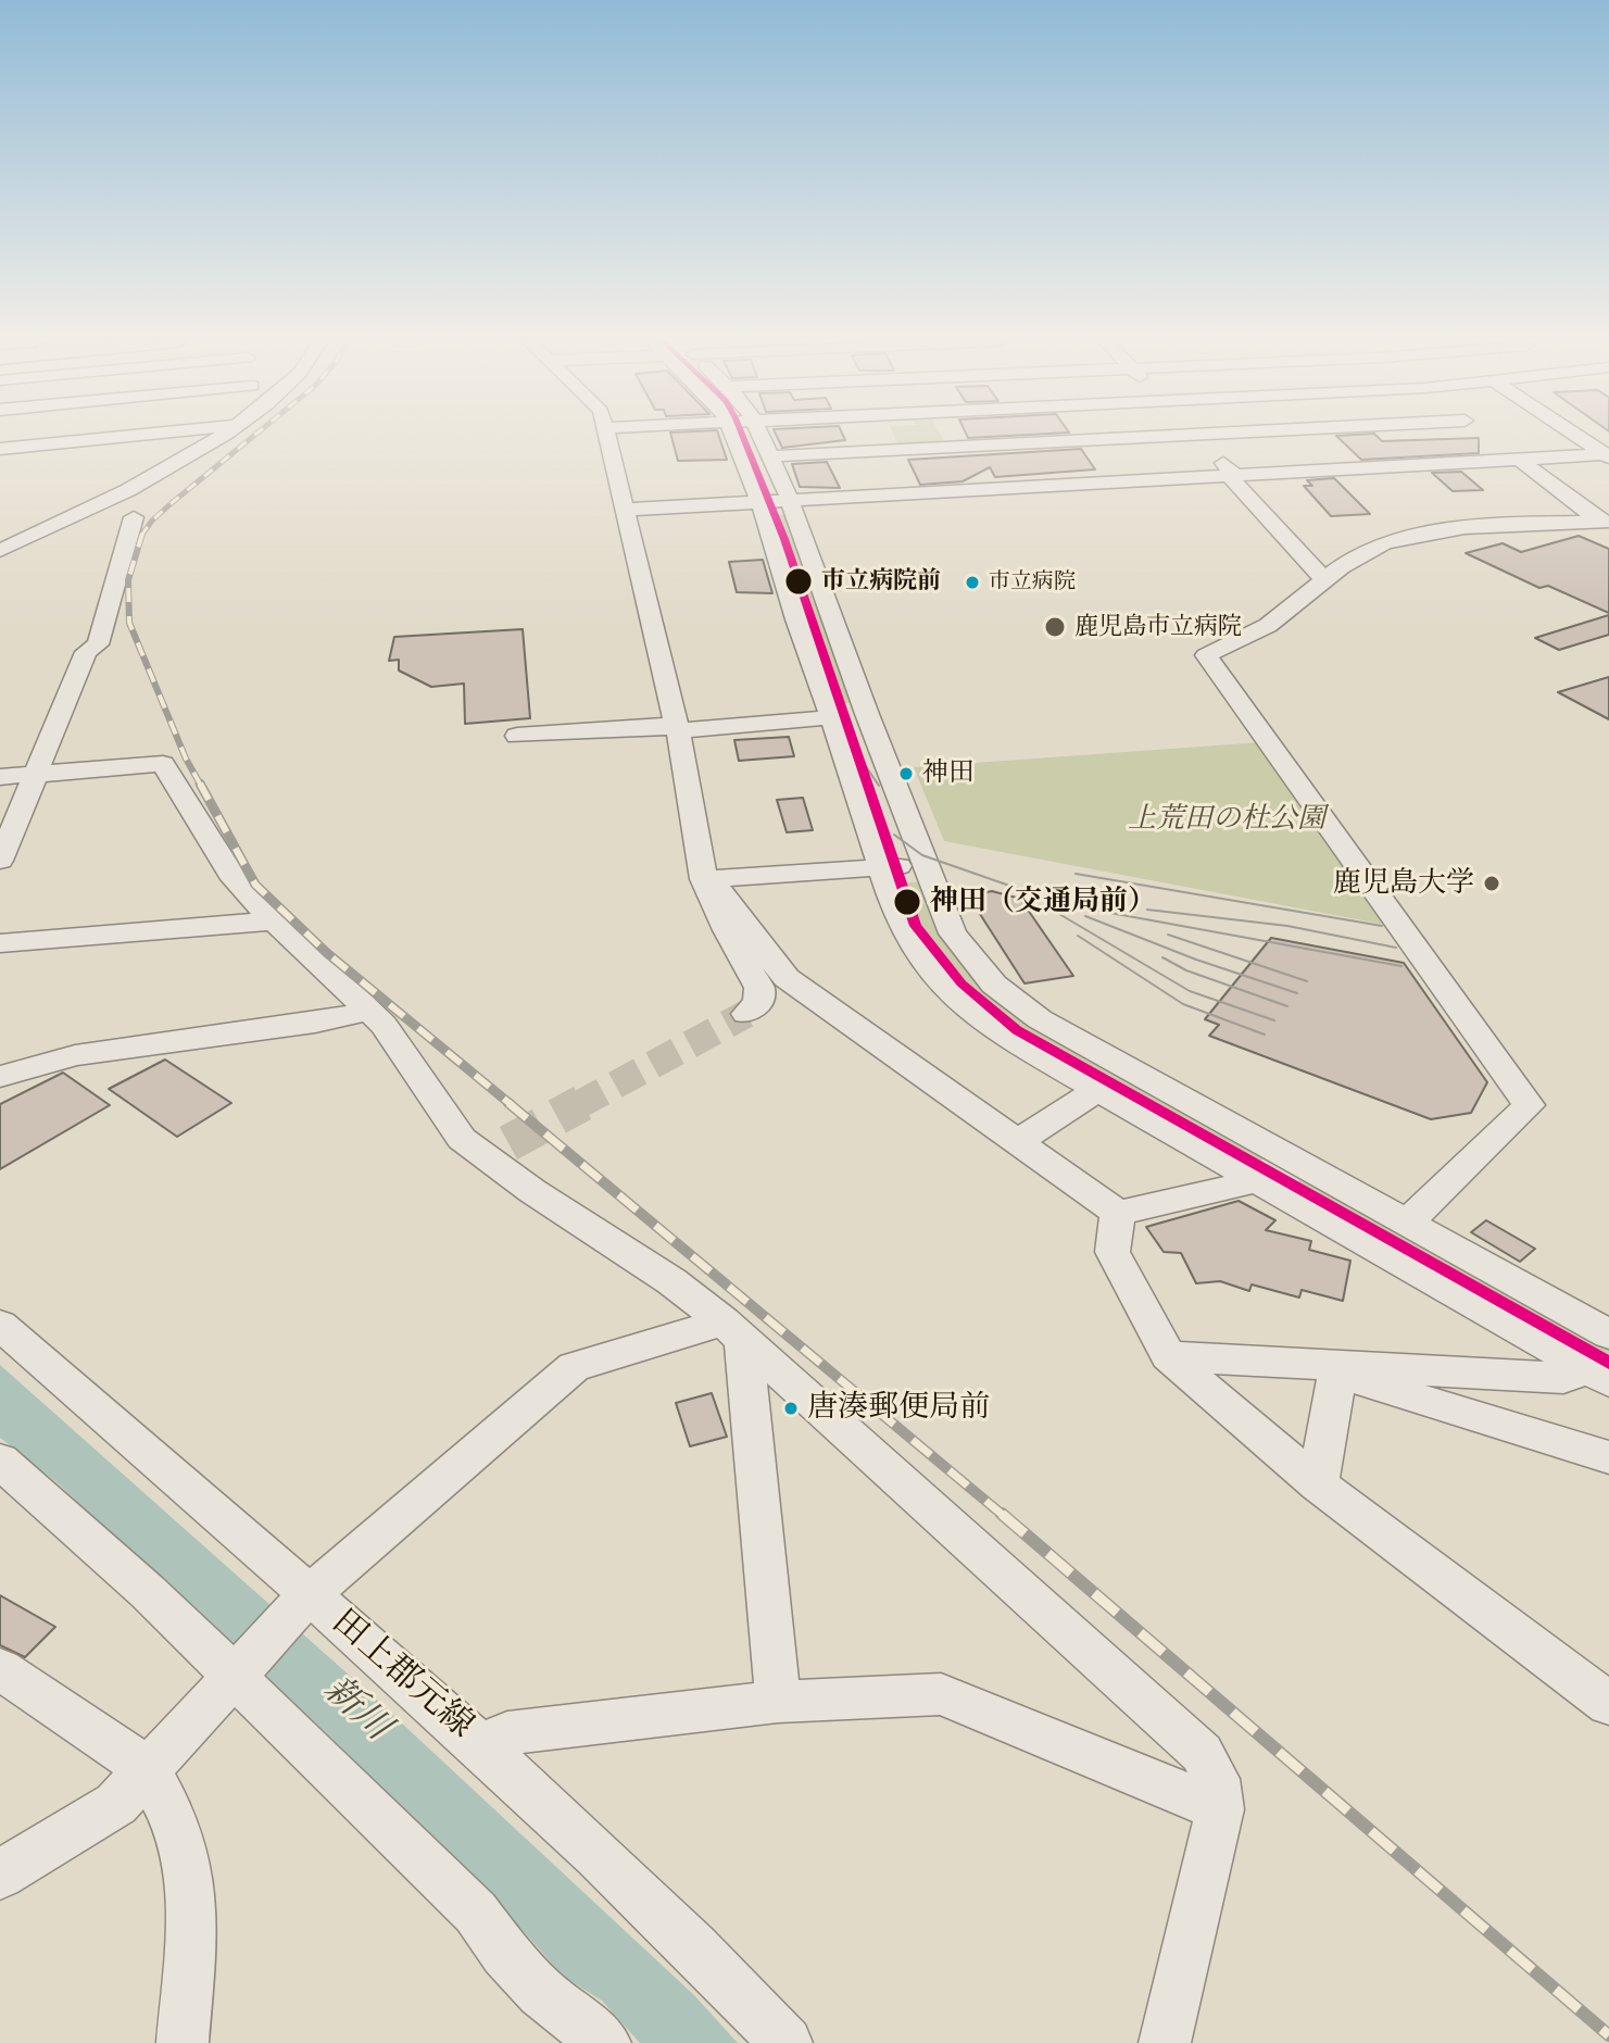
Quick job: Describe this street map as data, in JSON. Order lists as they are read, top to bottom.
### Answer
{
  "streets": {
    "street": ["田上郡元線"]
  },
  "water": ["新川"],
  "parks": ["上荒田の杜公園"],
  "places": [
    "市立病院前",
    "市立病院",
    "鹿児島市立病院",
    "神田",
    "鹿児島大学",
    "神田（交通局前）",
    "唐湊郵便局前"
  ]
}
